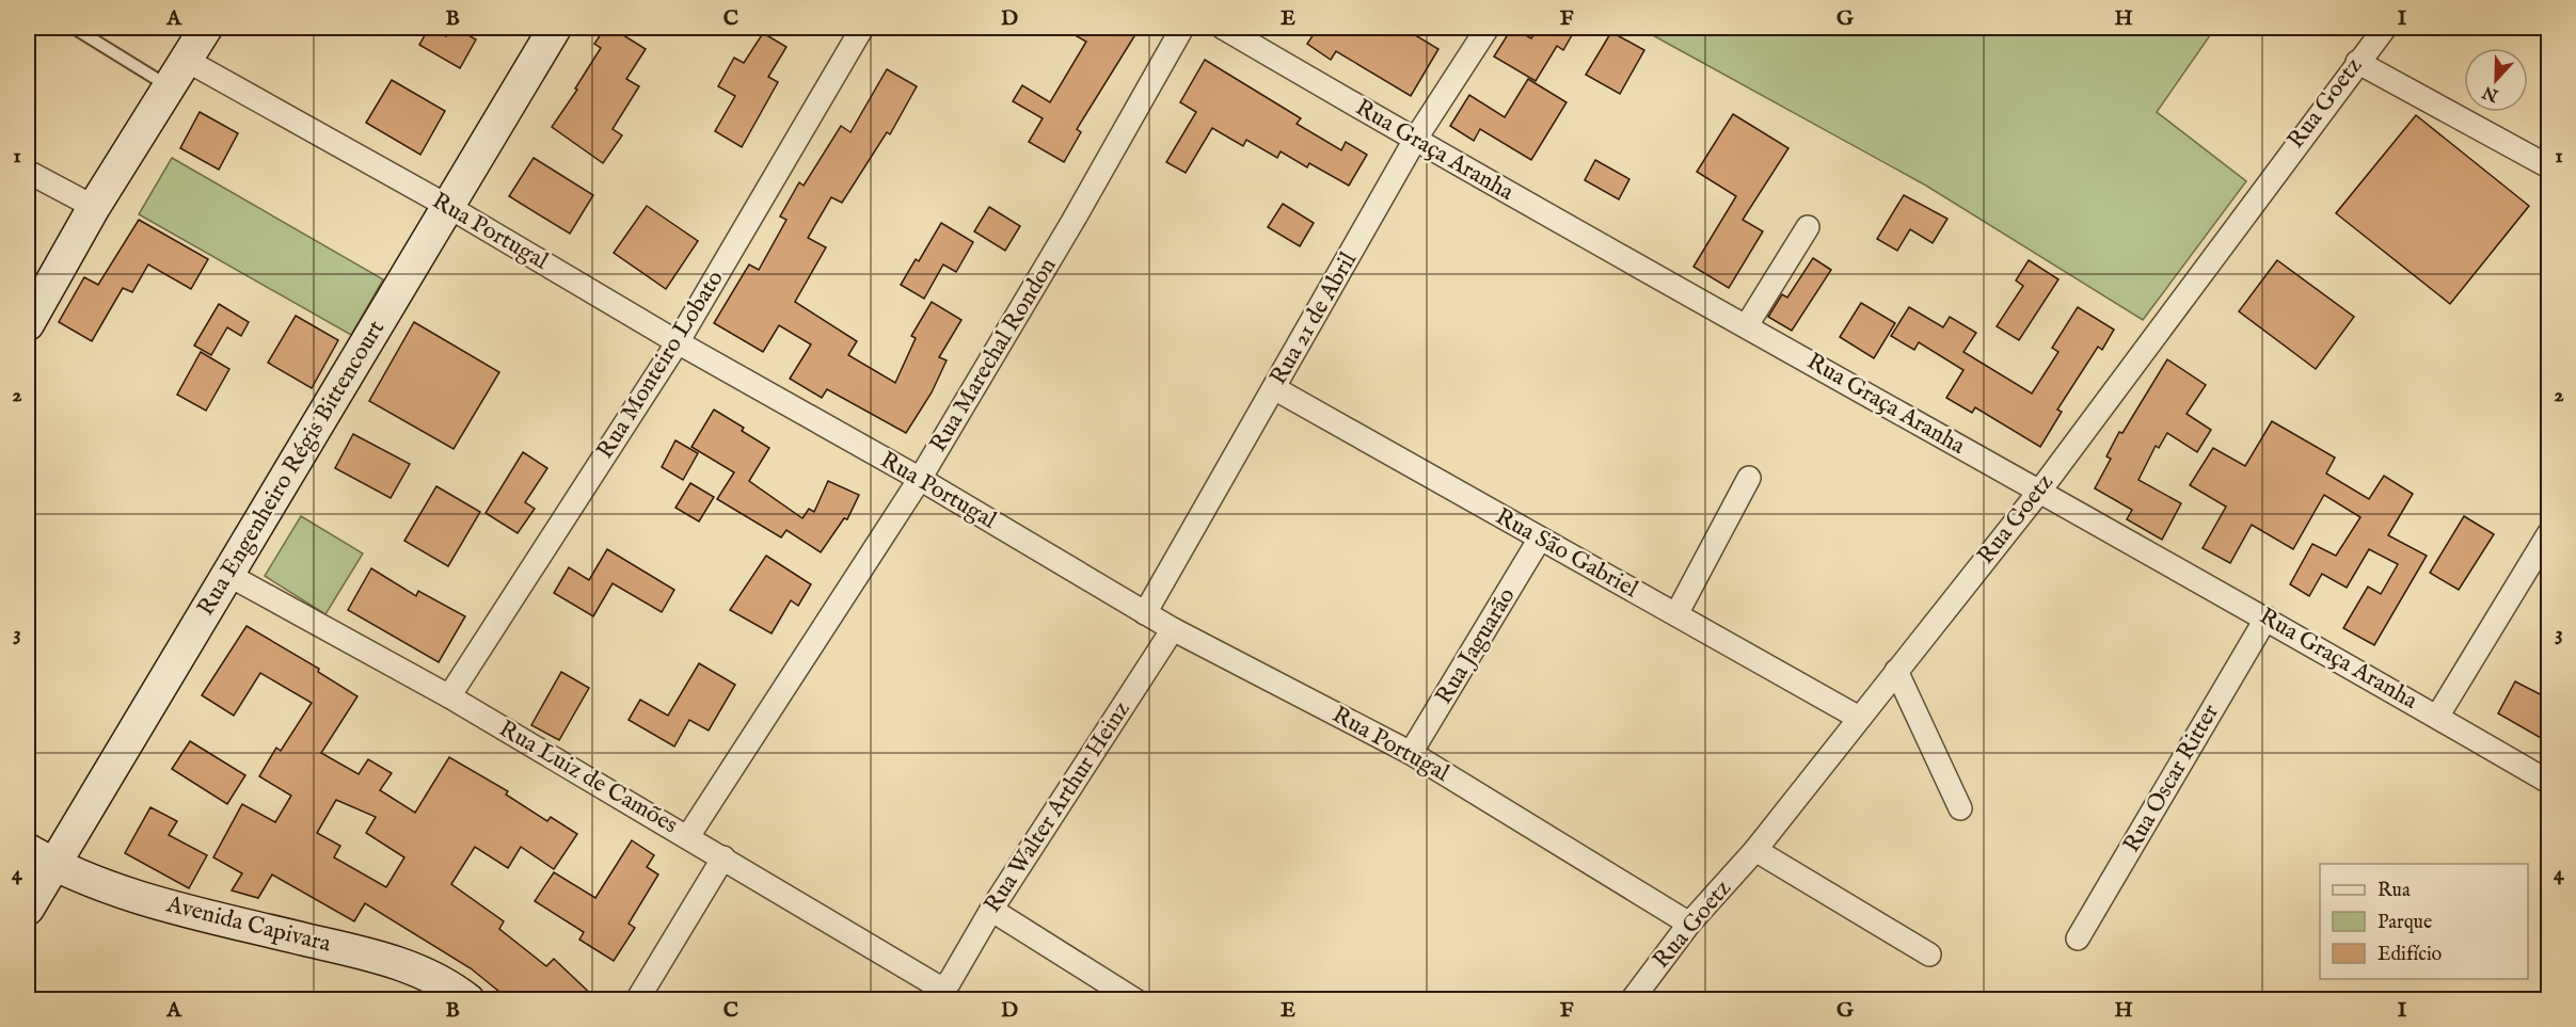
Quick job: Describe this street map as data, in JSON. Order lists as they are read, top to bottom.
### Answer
{
  "streets": {
    "street": [
      "Rua Goetz",
      "Rua Graça Aranha",
      "Rua Portugal",
      "Rua 21 de Abril",
      "Rua Marechal Rondon",
      "Rua Monteiro Lobato",
      "Rua Engenheiro Régis Bittencourt",
      "Rua São Gabriel",
      "Rua Jaguarão",
      "Rua Luiz de Camões",
      "Rua Oscar Ritter",
      "Rua Walter Arthur Heinz",
      "Avenida Capivara"
    ]
  },
  "crossings": [
    ["Rua Goetz", "Rua Graça Aranha"],
    ["Rua Goetz", "Rua Portugal"],
    ["Rua Goetz", "Rua São Gabriel"],
    ["Rua Graça Aranha", "Rua 21 de Abril"],
    ["Rua Graça Aranha", "Rua Oscar Ritter"],
    ["Rua Portugal", "Rua 21 de Abril"],
    ["Rua Portugal", "Rua Marechal Rondon"],
    ["Rua Portugal", "Rua Monteiro Lobato"],
    ["Rua Portugal", "Rua Engenheiro Régis Bittencourt"],
    ["Rua Portugal", "Rua Jaguarão"],
    ["Rua Portugal", "Rua Walter Arthur Heinz"],
    ["Rua 21 de Abril", "Rua São Gabriel"],
    ["Rua Marechal Rondon", "Rua Luiz de Camões"],
    ["Rua Monteiro Lobato", "Rua Luiz de Camões"],
    ["Rua Engenheiro Régis Bittencourt", "Rua Luiz de Camões"],
    ["Rua Engenheiro Régis Bittencourt", "Avenida Capivara"],
    ["Rua São Gabriel", "Rua Jaguarão"],
    ["Rua Luiz de Camões", "Rua Walter Arthur Heinz"]
  ],
  "legend": ["Rua", "Parque", "Edifício"],
  "north": "bottom",
  "grid": {
    "columns": [
      "A",
      "B",
      "C",
      "D",
      "E",
      "F",
      "G",
      "H",
      "I"
    ],
    "rows": [
      "1",
      "2",
      "3",
      "4"
    ]
  }
}
